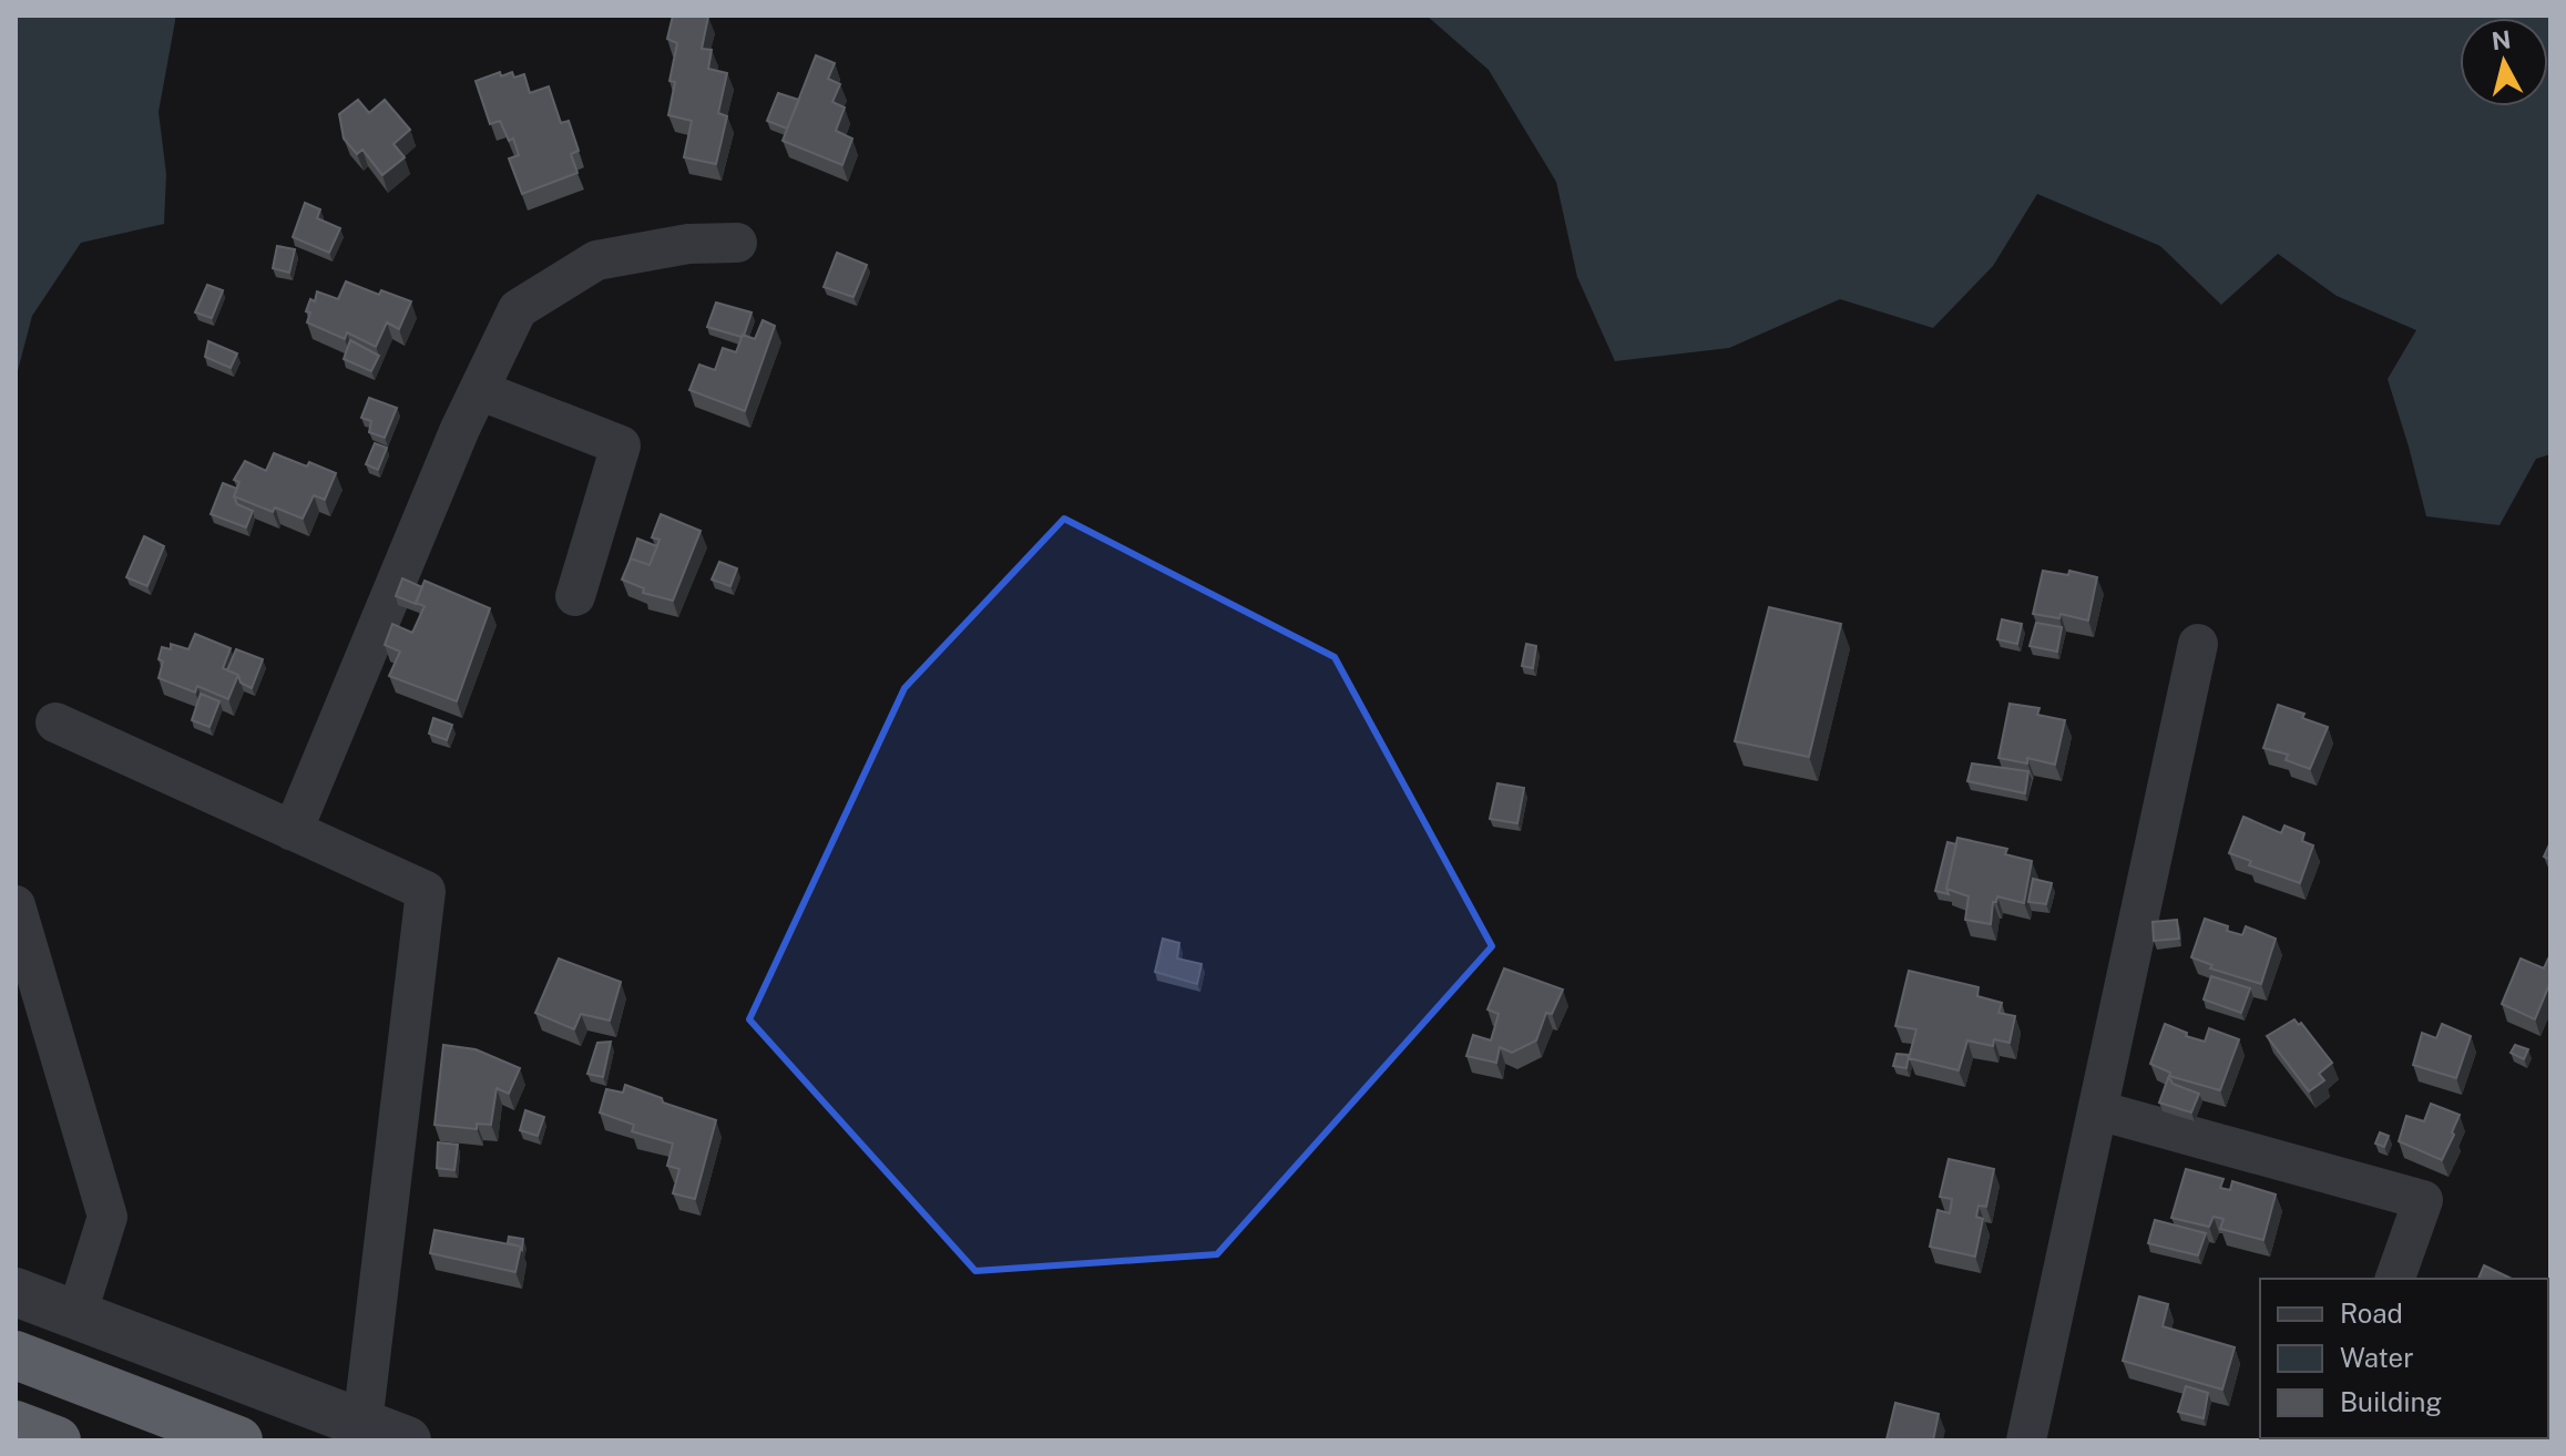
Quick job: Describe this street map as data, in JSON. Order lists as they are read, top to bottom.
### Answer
{
  "legend": ["Road", "Water", "Building"],
  "north": "top"
}
